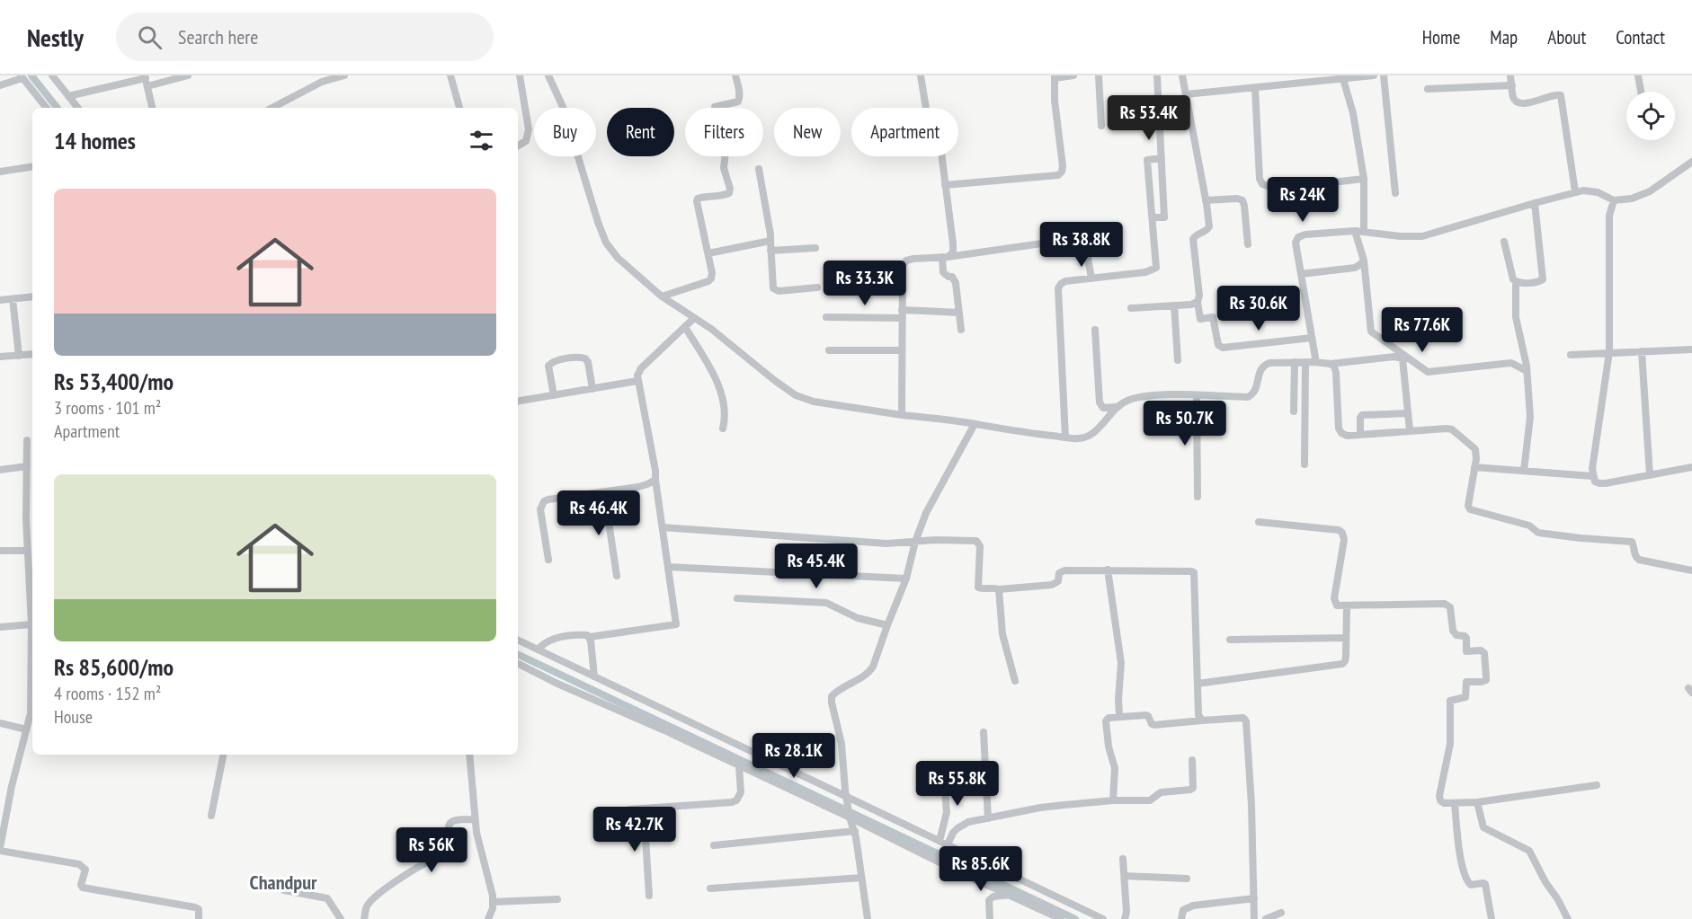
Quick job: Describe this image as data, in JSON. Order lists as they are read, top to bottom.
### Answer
{
  "districts": ["Chandpur"],
  "page": {
    "header": "Nestly",
    "search": "Search here",
    "nav": [
      "Home",
      "Map",
      "About",
      "Contact"
    ],
    "price": [
      "Rs 53.4K",
      "Rs 24K",
      "Rs 38.8K",
      "Rs 33.3K",
      "Rs 30.6K",
      "Rs 77.6K",
      "Rs 50.7K",
      "Rs 46.4K",
      "Rs 45.4K",
      "Rs 28.1K",
      "Rs 55.8K",
      "Rs 42.7K",
      "Rs 56K",
      "Rs 85.6K"
    ],
    "chip": [
      "Buy",
      "Rent",
      "Filters",
      "New",
      "Apartment"
    ],
    "heading": "14 homes",
    "list": [
      {
        "name": "Rs 53,400/mo",
        "note": "3 rooms · 101 m² · Apartment"
      },
      {
        "name": "Rs 85,600/mo",
        "note": "4 rooms · 152 m² · House"
      }
    ]
  }
}
